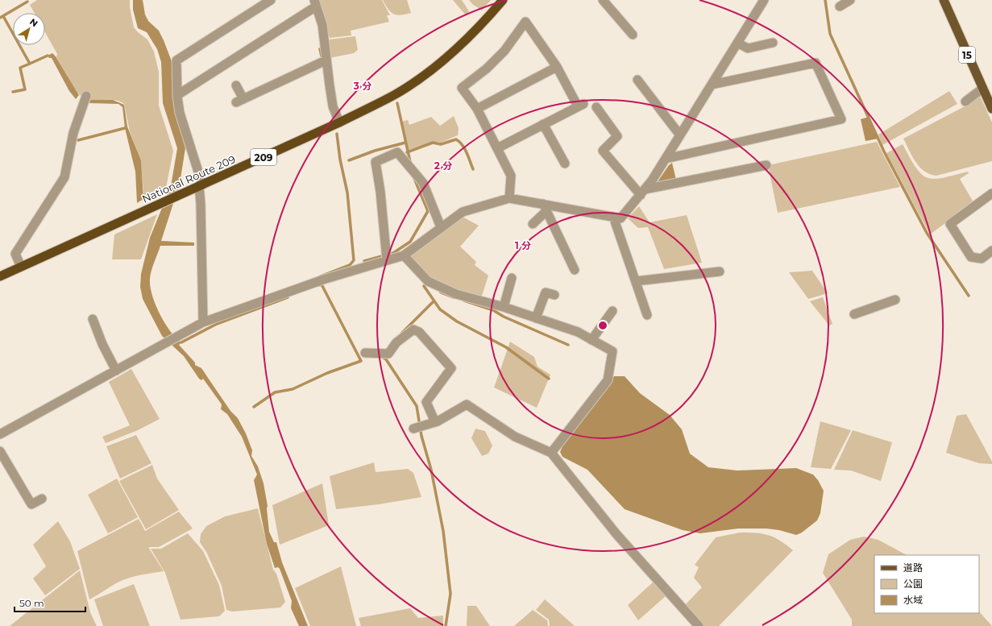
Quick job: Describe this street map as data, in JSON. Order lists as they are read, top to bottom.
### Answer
{
  "streets": {
    "highway": ["209", "National Route 209"],
    "main road": ["15"]
  },
  "legend": ["道路", "公園", "水域"],
  "scale_bar": "50 m",
  "north": "top right",
  "rings": ["3 分", "2 分", "1 分"]
}
